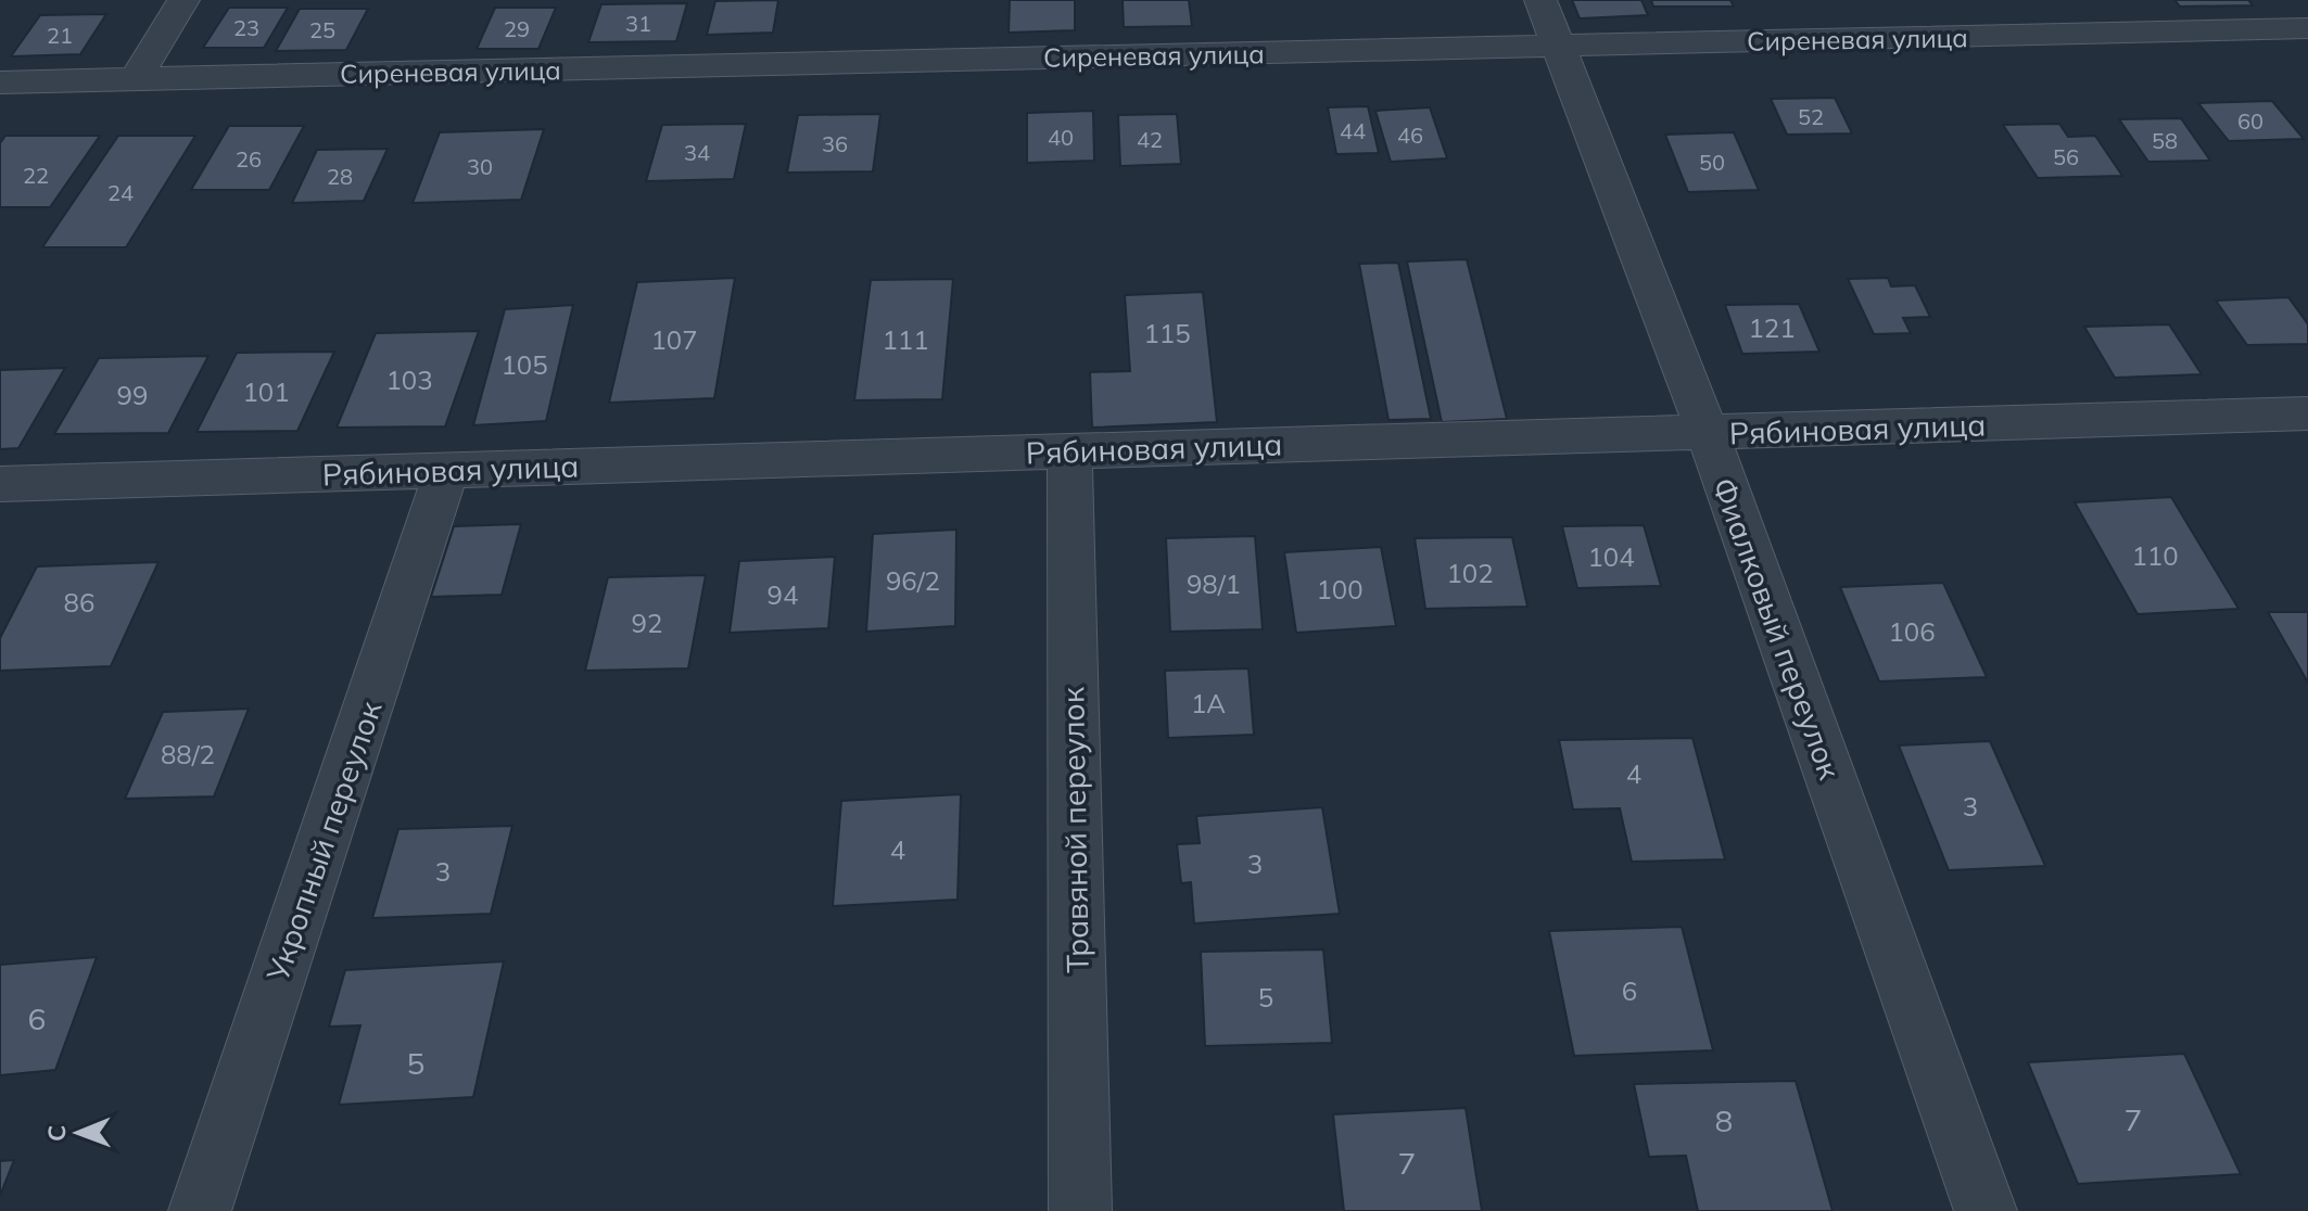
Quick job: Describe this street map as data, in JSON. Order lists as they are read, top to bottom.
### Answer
{
  "streets": {
    "street": [
      "Сиреневая улица",
      "Рябиновая улица",
      "Фиалковый переулок",
      "Травяной переулок",
      "Укропный переулок"
    ]
  },
  "crossings": [
    ["Сиреневая улица", "Фиалковый переулок"],
    ["Рябиновая улица", "Фиалковый переулок"],
    ["Рябиновая улица", "Травяной переулок"],
    ["Рябиновая улица", "Укропный переулок"]
  ],
  "house_numbers": [
    "31",
    "23",
    "29",
    "25",
    "21",
    "52",
    "60",
    "44",
    "46",
    "40",
    "42",
    "58",
    "36",
    "34",
    "56",
    "26",
    "50",
    "30",
    "22",
    "28",
    "24",
    "121",
    "115",
    "107",
    "111",
    "105",
    "103",
    "101",
    "99",
    "110",
    "104",
    "102",
    "96/2",
    "98/1",
    "100",
    "94",
    "86",
    "92",
    "106",
    "1А",
    "88/2",
    "4",
    "3",
    "4",
    "3",
    "3",
    "6",
    "5",
    "6",
    "5",
    "7",
    "8",
    "7"
  ],
  "north": "left"
}
